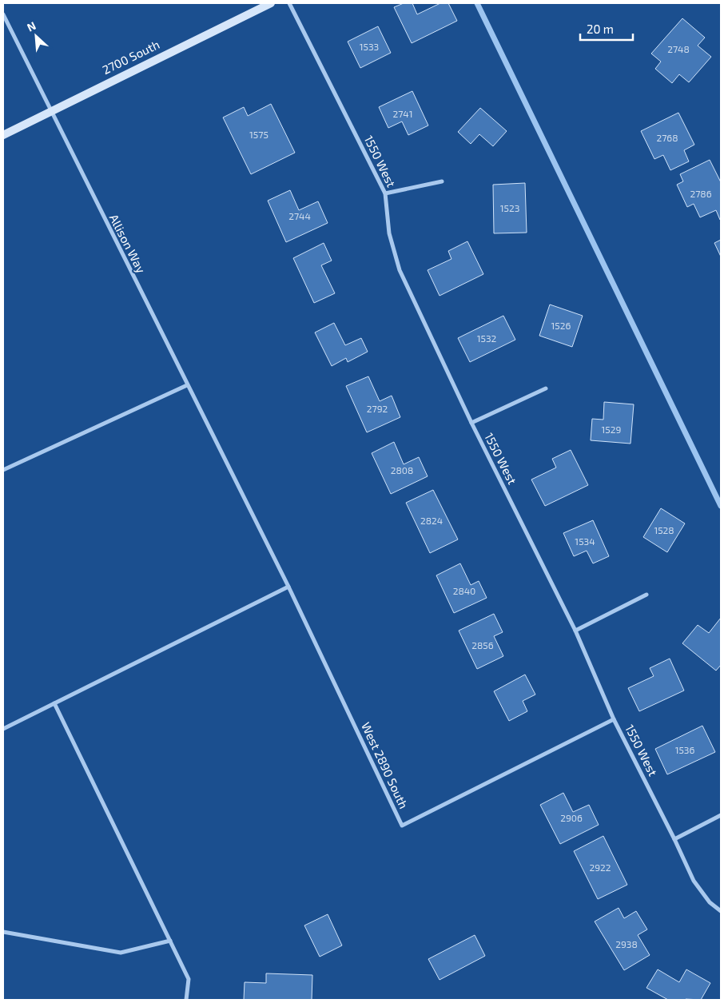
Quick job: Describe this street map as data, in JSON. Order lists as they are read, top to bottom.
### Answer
{
  "streets": {
    "main road": ["2700 South"],
    "street": ["1550 West", "Allison Way", "West 2890 South"]
  },
  "crossings": [
    ["2700 South", "Allison Way"],
    ["1550 West", "West 2890 South"],
    ["Allison Way", "West 2890 South"]
  ],
  "house_numbers": [
    "1533",
    "2748",
    "2741",
    "1575",
    "2768",
    "2786",
    "1523",
    "2744",
    "1526",
    "1532",
    "2792",
    "1529",
    "2808",
    "2824",
    "1528",
    "1534",
    "2840",
    "2856",
    "1536",
    "2906",
    "2922",
    "2938"
  ],
  "scale_bar": "20 m",
  "north": "top left"
}
